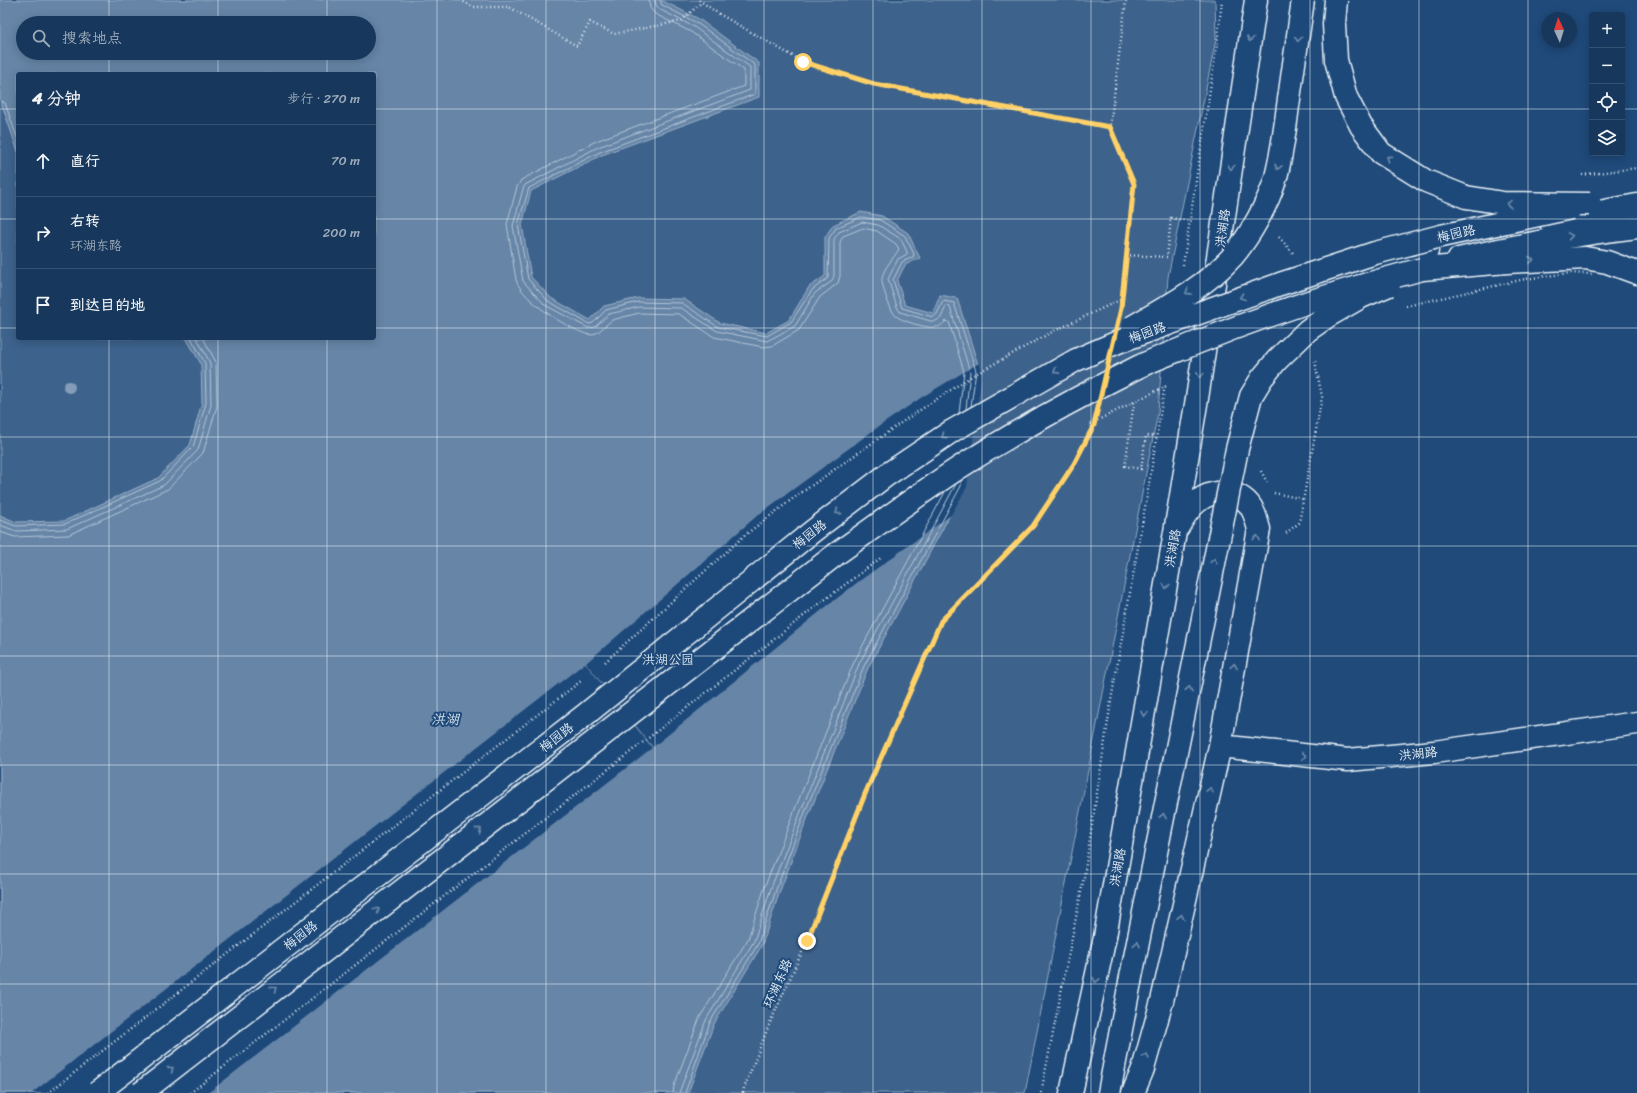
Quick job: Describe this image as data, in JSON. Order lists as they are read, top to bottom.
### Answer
{
  "streets": {
    "main road": ["洪湖路", "梅园路"],
    "path": ["环湖东路"]
  },
  "water": ["洪湖"],
  "parks": ["洪湖公园"],
  "north": "top",
  "page": {
    "map_buttons": ["+", "−"],
    "search": "搜索地点",
    "heading": ["4 分钟", "步行 · 270 m"],
    "list": [
      ["直行", "70 m"],
      ["右转", "环湖东路", "200 m"],
      "到达目的地"
    ]
  }
}
